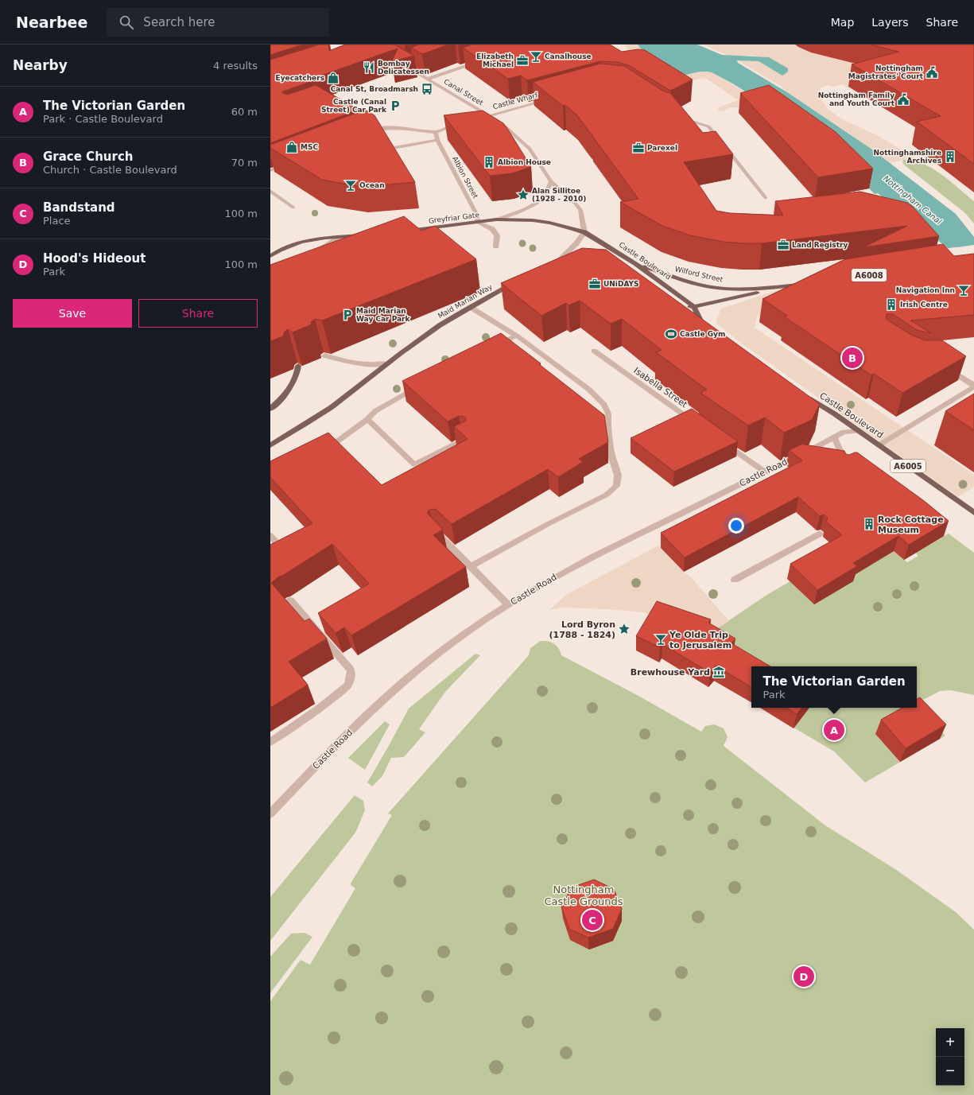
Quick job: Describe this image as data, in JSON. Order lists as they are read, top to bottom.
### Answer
{
  "streets": {
    "main road": [
      "Greyfriar Gate",
      "Castle Boulevard",
      "Wilford Street",
      "Maid Marian Way",
      "A6005"
    ],
    "street": [
      "Canal Street",
      "Castle Wharf",
      "Albion Street",
      "Isabella Street",
      "Castle Road"
    ]
  },
  "crossings": [
    ["Canal Street", "Castle Wharf"],
    ["Canal Street", "Greyfriar Gate"],
    ["Canal Street", "Castle Boulevard"],
    ["Albion Street", "Greyfriar Gate"],
    ["Greyfriar Gate", "Castle Boulevard"],
    ["Castle Boulevard", "Wilford Street"],
    ["Castle Boulevard", "Castle Road"]
  ],
  "water": ["Nottingham Canal"],
  "parks": ["Nottingham Castle Grounds"],
  "places": {
    "bar": [
      "Canalhouse",
      "Ocean",
      "Navigation Inn",
      "Ye Olde Trip to Jerusalem"
    ],
    "office": [
      "Elizabeth Michael",
      "Parexel",
      "Land Registry",
      "UNiDAYS"
    ],
    "restaurant": ["Bombay Delicatessen"],
    "public building": ["Nottingham Magistrates' Court", "Nottingham Family and Youth Court"],
    "shop": ["Eyecatchers", "MSC"],
    "bus stop": ["Canal St, Broadmarsh"],
    "parking": ["Castle (Canal Street) Car Park", "Maid Marian Way Car Park"],
    "building": [
      "Nottinghamshire Archives",
      "Albion House",
      "Irish Centre",
      "Rock Cottage Museum"
    ],
    "place": ["Alan Sillitoe (1928 - 2010)", "Lord Byron (1788 - 1824)"],
    "sports": ["Castle Gym"],
    "museum": ["Brewhouse Yard"]
  },
  "page": {
    "header": "Nearbee",
    "search": "Search here",
    "nav": ["Map", "Layers", "Share"],
    "heading": ["Nearby", "4 results"],
    "list": [
      {
        "mark": "A",
        "name": "The Victorian Garden",
        "note": "Park · Castle Boulevard",
        "value": "60 m"
      },
      {
        "mark": "B",
        "name": "Grace Church",
        "note": "Church · Castle Boulevard",
        "value": "70 m"
      },
      {
        "mark": "C",
        "name": "Bandstand",
        "note": "Place",
        "value": "100 m"
      },
      {
        "mark": "D",
        "name": "Hood's Hideout",
        "note": "Park",
        "value": "100 m"
      }
    ],
    "buttons": ["Save", "Share"],
    "pins": [
      "B",
      "A",
      "C",
      "D"
    ],
    "popup": ["The Victorian Garden", "Park"],
    "map_buttons": ["+", "−"]
  }
}
